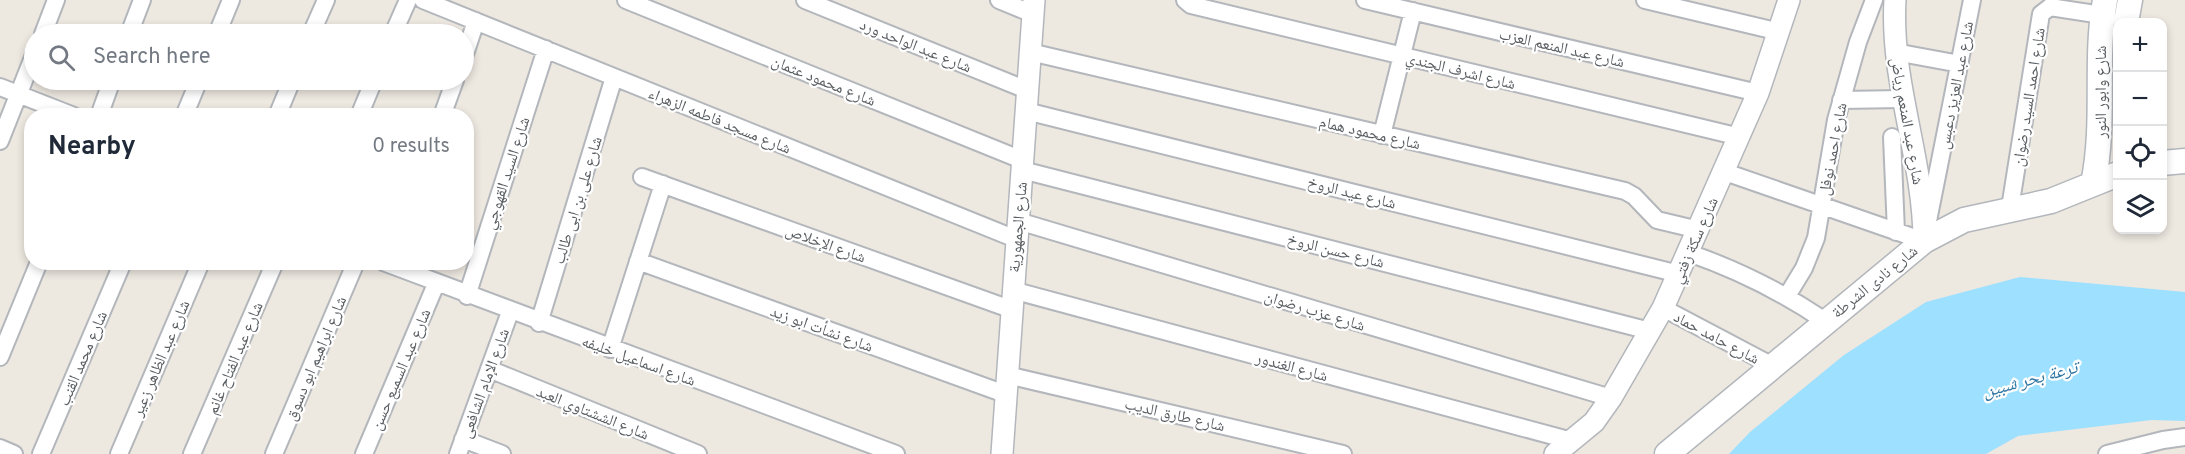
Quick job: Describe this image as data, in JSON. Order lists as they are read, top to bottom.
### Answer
{
  "streets": {
    "main road": ["شارع وابور النور", "شارع نادى الشرطة"],
    "street": [
      "شارع عبد الواحد ورد",
      "شارع عبد المنعم العزب",
      "شارع اشرف الجندي",
      "شارع محمود عثمان",
      "شارع عبد العزيز دعبس",
      "شارع احمد السيد رضوان",
      "شارع مسجد فاطمه الزهراء",
      "شارع عبد المنعم رياض",
      "شارع محمود همام",
      "شارع احمد نوفل",
      "شارع السيد القهوجي",
      "شارع عيد الروخ",
      "شارع على بن ابى طالب",
      "شارع الجمهورية",
      "شارع سكة زفتي",
      "شارع الإخلاص",
      "شارع حسن الروخ",
      "شارع عزب رضوان",
      "شارع نشأت ابو زيد",
      "شارع حامد حماد",
      "شارع محمد القنب",
      "شارع عبد الظاهر زعير",
      "شارع عبد الفتاح غانم",
      "شارع ابراهيم ابو دسوق",
      "شارع اسماعيل خليفه",
      "شارع الغندور",
      "شارع عبد السميع حسن",
      "شارع الإمام الشافعى",
      "شارع الششتاوي العبد",
      "شارع طارق الديب"
    ]
  },
  "crossings": [
    ["شارع عبد الواحد ورد", "شارع عيد الروخ"],
    ["شارع عبد الواحد ورد", "شارع الجمهورية"],
    ["شارع عبد المنعم العزب", "شارع سكة زفتي"],
    ["شارع اشرف الجندي", "شارع سكة زفتي"],
    ["شارع محمود عثمان", "شارع الجمهورية"],
    ["شارع محمود عثمان", "شارع حسن الروخ"],
    ["شارع عبد العزيز دعبس", "شارع عبد المنعم رياض"],
    ["شارع عبد العزيز دعبس", "شارع نادى الشرطة"],
    ["شارع وابور النور", "شارع احمد السيد رضوان"],
    ["شارع وابور النور", "شارع نادى الشرطة"],
    ["شارع احمد السيد رضوان", "شارع نادى الشرطة"],
    ["شارع مسجد فاطمه الزهراء", "شارع السيد القهوجي"],
    ["شارع مسجد فاطمه الزهراء", "شارع على بن ابى طالب"],
    ["شارع مسجد فاطمه الزهراء", "شارع الجمهورية"],
    ["شارع مسجد فاطمه الزهراء", "شارع عزب رضوان"],
    ["شارع عبد المنعم رياض", "شارع نادى الشرطة"],
    ["شارع محمود همام", "شارع الجمهورية"],
    ["شارع محمود همام", "شارع سكة زفتي"],
    ["شارع السيد القهوجي", "شارع اسماعيل خليفه"],
    ["شارع عيد الروخ", "شارع الجمهورية"],
    ["شارع عيد الروخ", "شارع سكة زفتي"],
    ["شارع على بن ابى طالب", "شارع اسماعيل خليفه"],
    ["شارع الجمهورية", "شارع الإخلاص"],
    ["شارع الجمهورية", "شارع حسن الروخ"],
    ["شارع الجمهورية", "شارع عزب رضوان"],
    ["شارع الجمهورية", "شارع نشأت ابو زيد"],
    ["شارع الجمهورية", "شارع الغندور"],
    ["شارع الجمهورية", "شارع طارق الديب"],
    ["شارع سكة زفتي", "شارع حسن الروخ"],
    ["شارع سكة زفتي", "شارع عزب رضوان"],
    ["شارع سكة زفتي", "شارع حامد حماد"],
    ["شارع سكة زفتي", "شارع الغندور"],
    ["شارع الإخلاص", "شارع الغندور"],
    ["شارع نادى الشرطة", "شارع حامد حماد"],
    ["شارع نشأت ابو زيد", "شارع طارق الديب"],
    ["شارع اسماعيل خليفه", "شارع عبد السميع حسن"],
    ["شارع اسماعيل خليفه", "شارع الإمام الشافعى"],
    ["شارع الإمام الشافعى", "شارع الششتاوي العبد"]
  ],
  "water": ["ترعة بحر شبين"],
  "page": {
    "map_buttons": ["+", "−"],
    "search": "Search here",
    "heading": ["Nearby", "0 results"]
  }
}
